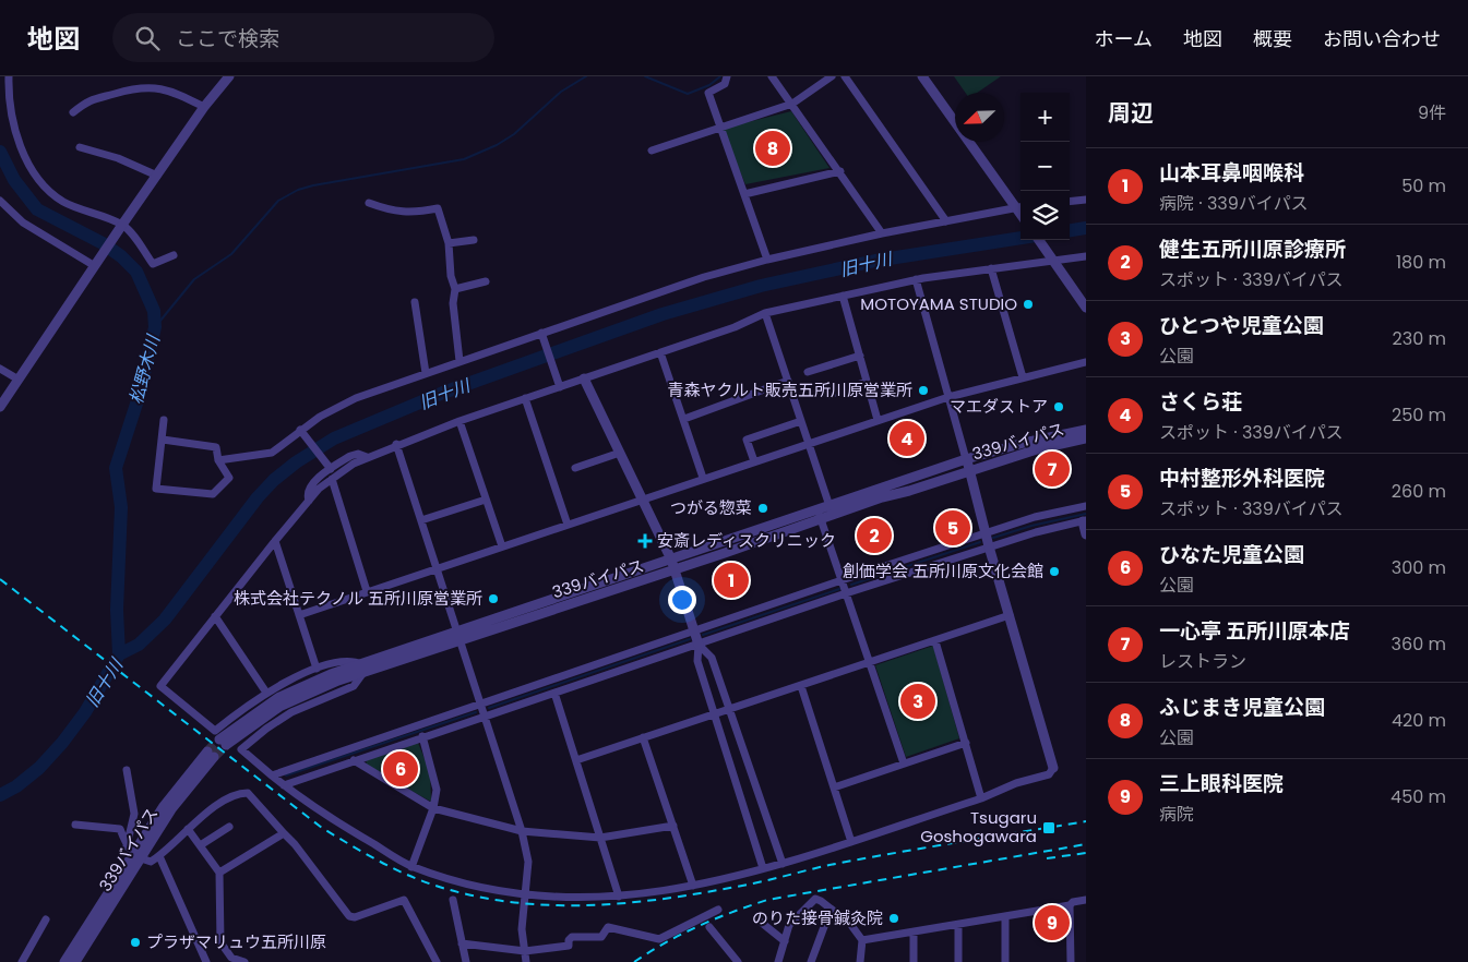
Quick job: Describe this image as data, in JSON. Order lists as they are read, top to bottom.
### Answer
{
  "streets": {
    "street": ["339バイパス"]
  },
  "water": ["旧十川", "松野木川"],
  "places": {
    "other": [
      "MOTOYAMA STUDIO",
      "青森ヤクルト販売五所川原営業所",
      "マエダストア",
      "つがる惣菜",
      "創価学会 五所川原文化会館",
      "株式会社テクノル 五所川原営業所",
      "のりた接骨鍼灸院",
      "プラザマリュウ五所川原"
    ],
    "health": ["安斎レディスクリニック"],
    "transit": ["Tsugaru Goshogawara"]
  },
  "north": "bottom left",
  "page": {
    "header": "地図",
    "search": "ここで検索",
    "nav": [
      "ホーム",
      "地図",
      "概要",
      "お問い合わせ"
    ],
    "heading": ["周辺", "9件"],
    "map_buttons": ["+", "−"],
    "pins": [
      "8",
      "4",
      "7",
      "5",
      "2",
      "1",
      "3",
      "6",
      "9"
    ],
    "list": [
      {
        "mark": "1",
        "name": "山本耳鼻咽喉科",
        "note": "病院 · 339バイパス",
        "value": "50 m"
      },
      {
        "mark": "2",
        "name": "健生五所川原診療所",
        "note": "スポット · 339バイパス",
        "value": "180 m"
      },
      {
        "mark": "3",
        "name": "ひとつや児童公園",
        "note": "公園",
        "value": "230 m"
      },
      {
        "mark": "4",
        "name": "さくら荘",
        "note": "スポット · 339バイパス",
        "value": "250 m"
      },
      {
        "mark": "5",
        "name": "中村整形外科医院",
        "note": "スポット · 339バイパス",
        "value": "260 m"
      },
      {
        "mark": "6",
        "name": "ひなた児童公園",
        "note": "公園",
        "value": "300 m"
      },
      {
        "mark": "7",
        "name": "一心亭 五所川原本店",
        "note": "レストラン",
        "value": "360 m"
      },
      {
        "mark": "8",
        "name": "ふじまき児童公園",
        "note": "公園",
        "value": "420 m"
      },
      {
        "mark": "9",
        "name": "三上眼科医院",
        "note": "病院",
        "value": "450 m"
      }
    ]
  }
}
